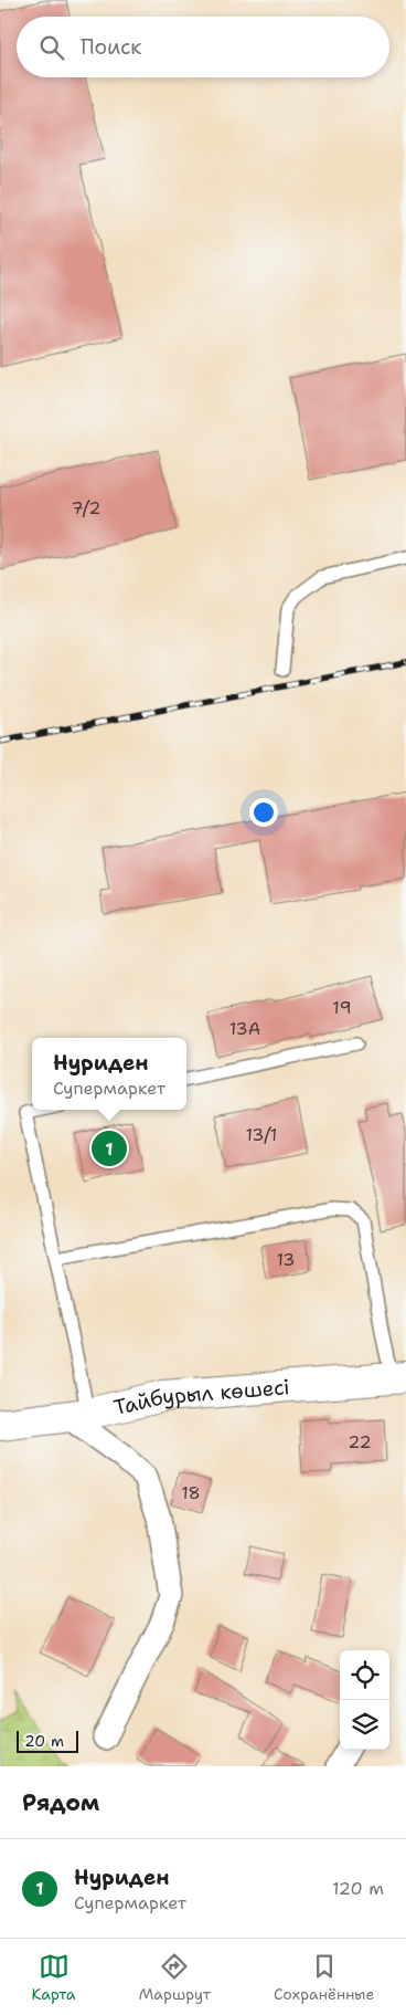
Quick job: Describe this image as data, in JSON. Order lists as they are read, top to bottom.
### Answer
{
  "streets": {
    "main road": ["Тайбурыл көшесі"]
  },
  "house_numbers": [
    "7/2",
    "19",
    "13А",
    "13/1",
    "13",
    "22",
    "18"
  ],
  "scale_bar": "20 m",
  "page": {
    "search": "Поиск",
    "popup": ["Нуриден", "Супермаркет"],
    "pins": "1",
    "scale": "20 m",
    "heading": "Рядом",
    "list": [
      {
        "mark": "1",
        "name": "Нуриден",
        "note": "Супермаркет",
        "value": "120 m"
      }
    ],
    "nav": ["Карта", "Маршрут", "Сохранённые"]
  }
}
